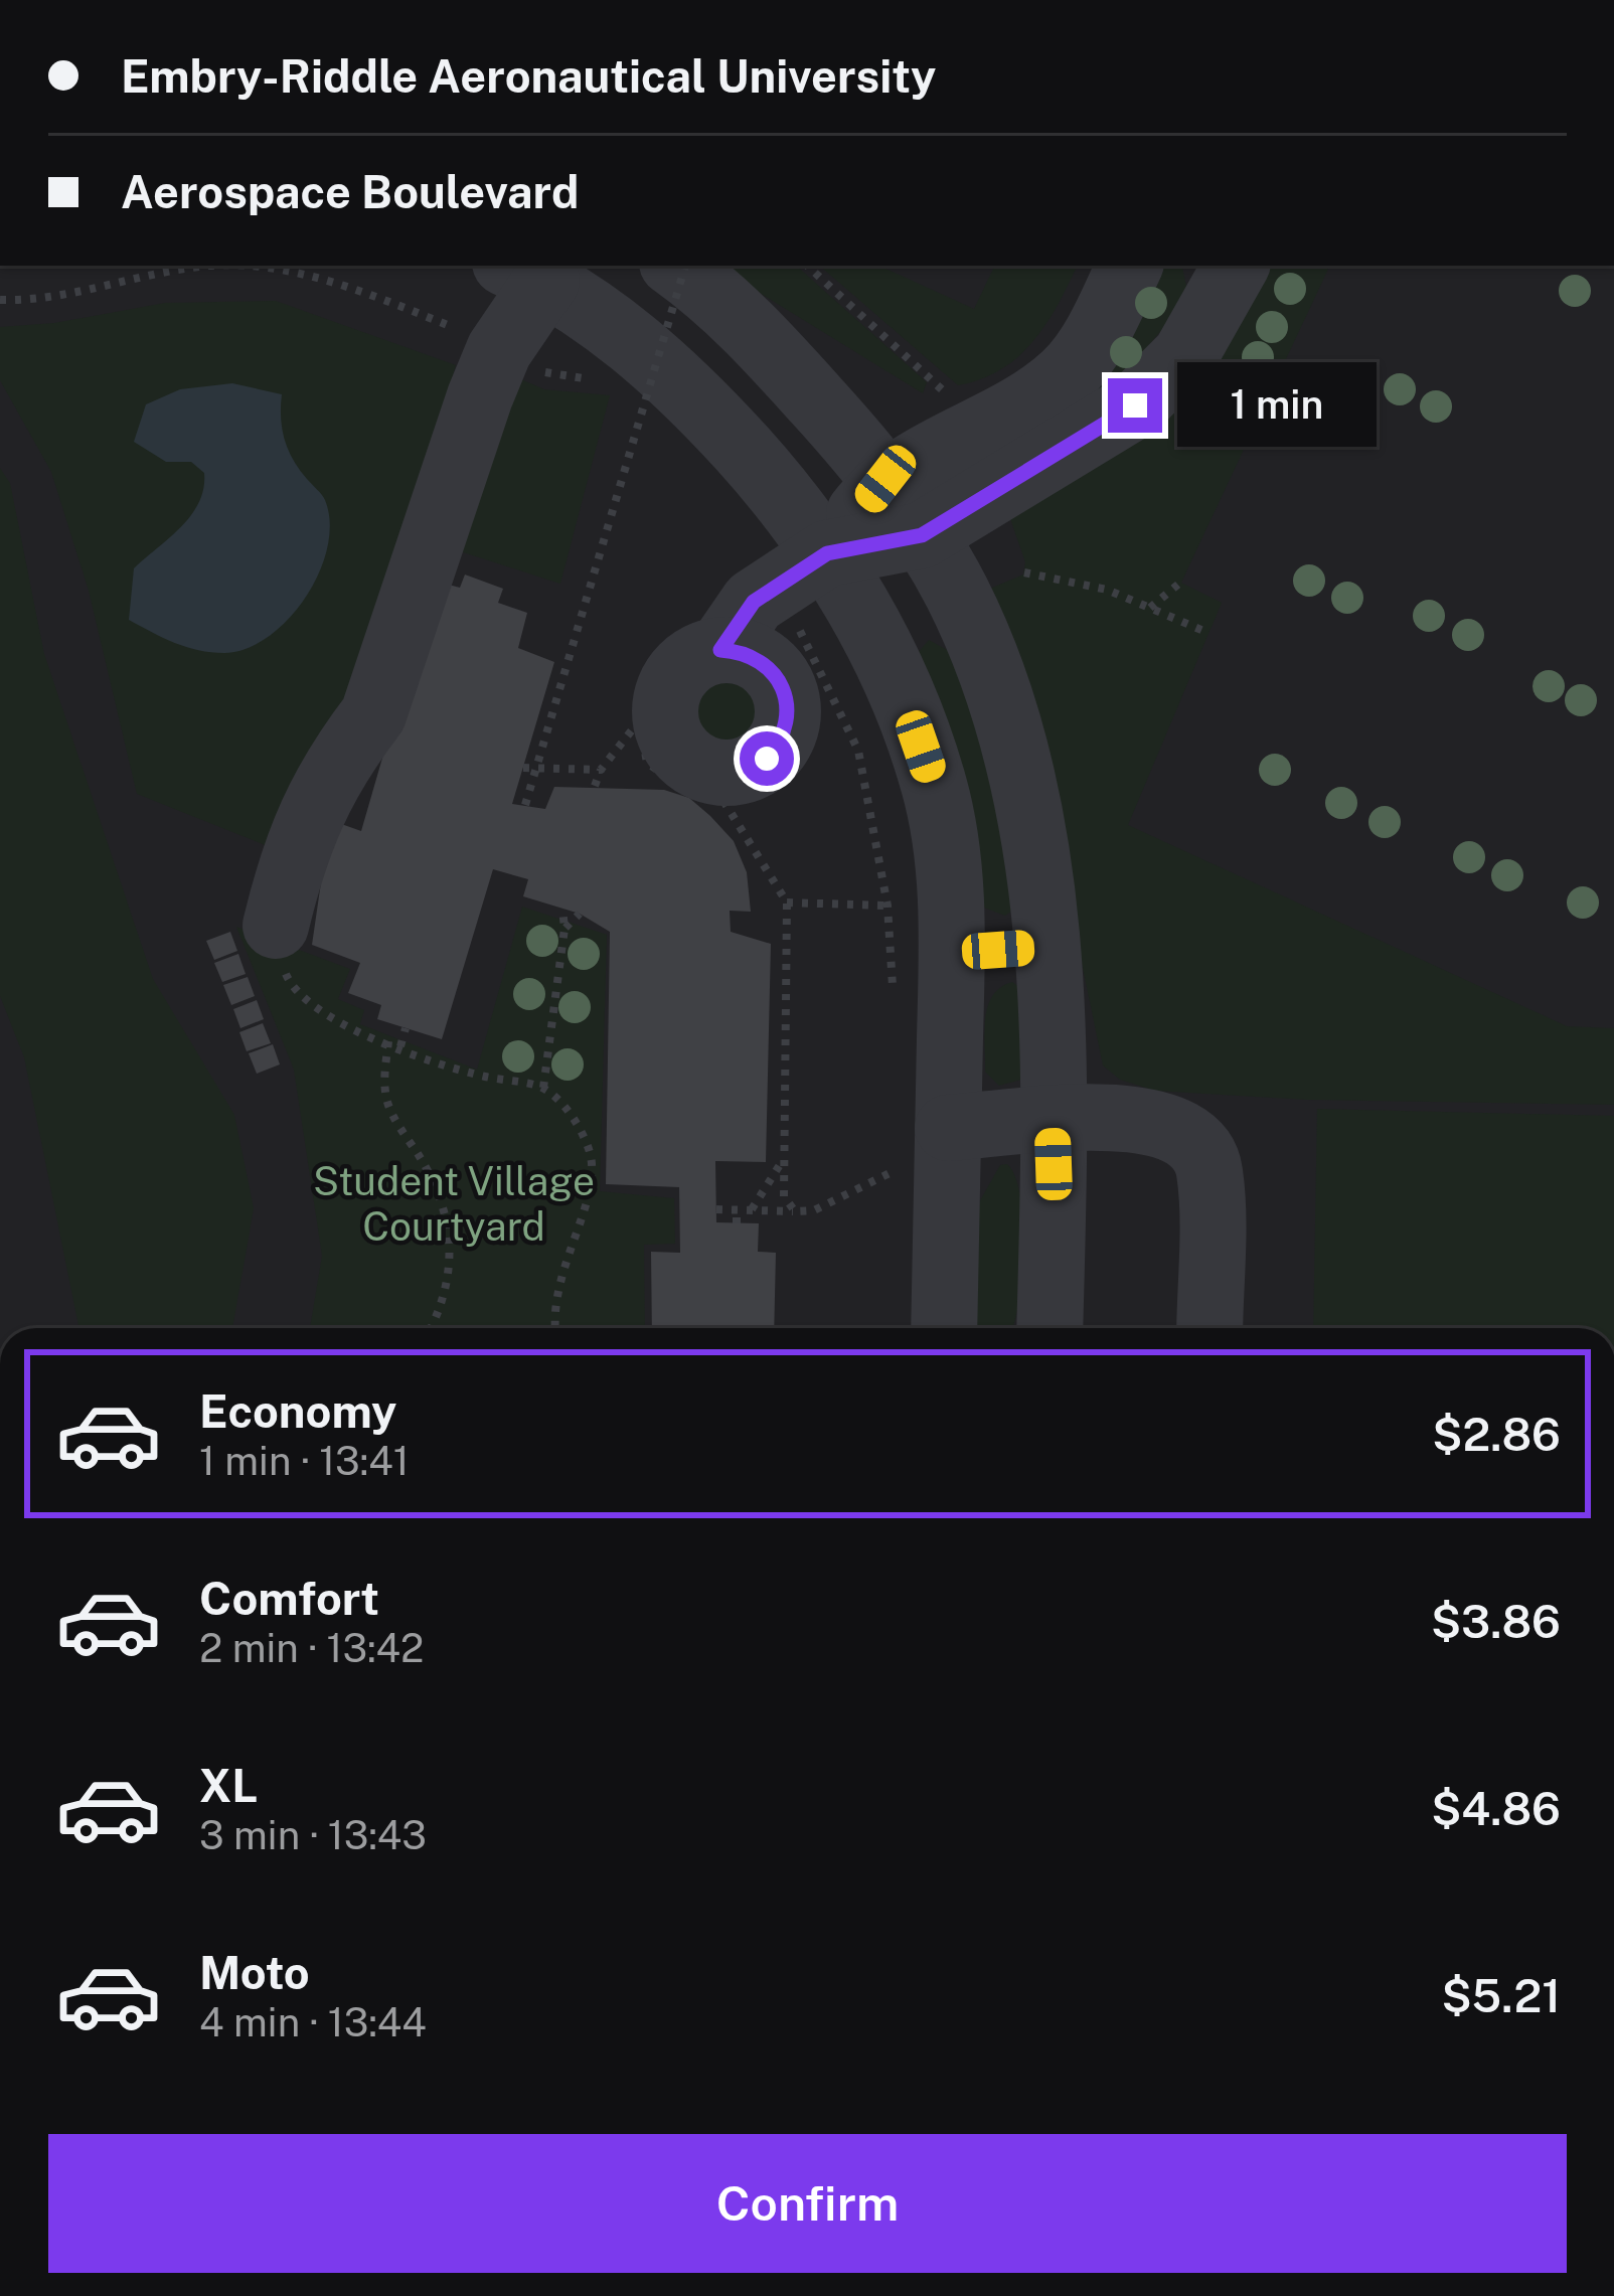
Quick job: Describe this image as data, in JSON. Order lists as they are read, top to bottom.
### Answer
{
  "parks": ["Student Village Courtyard"],
  "page": {
    "banner": ["Embry-Riddle Aeronautical University", "Aerospace Boulevard"],
    "bubble": "1 min",
    "list": [
      {
        "name": "Economy",
        "note": "1 min · 13:41",
        "value": "$2.86"
      },
      {
        "name": "Comfort",
        "note": "2 min · 13:42",
        "value": "$3.86"
      },
      {
        "name": "XL",
        "note": "3 min · 13:43",
        "value": "$4.86"
      },
      {
        "name": "Moto",
        "note": "4 min · 13:44",
        "value": "$5.21"
      }
    ],
    "buttons": "Confirm"
  }
}
